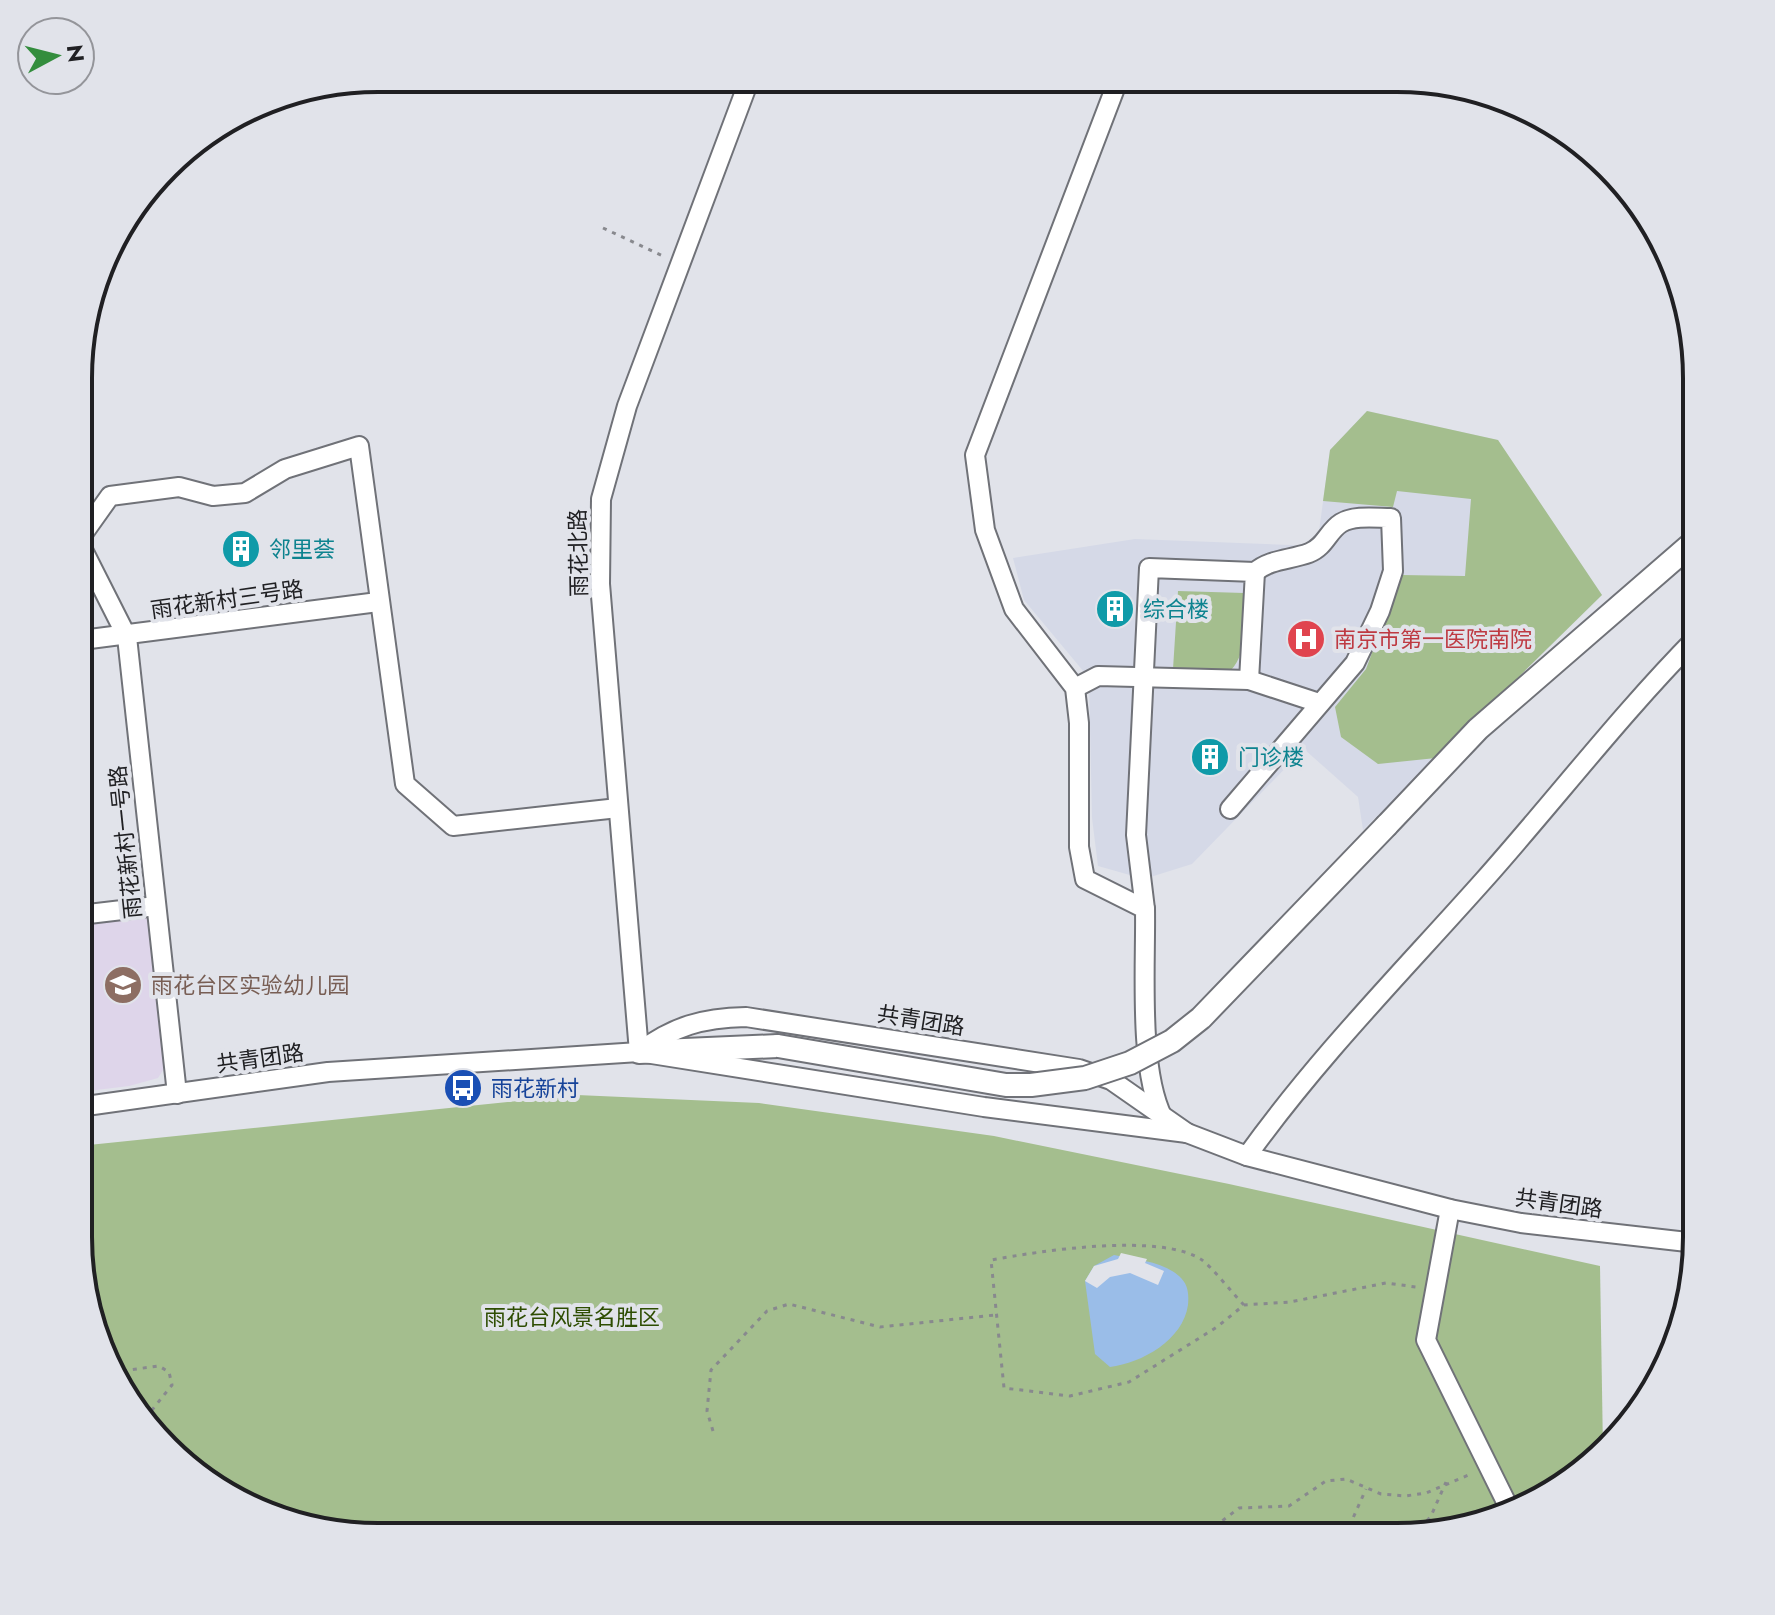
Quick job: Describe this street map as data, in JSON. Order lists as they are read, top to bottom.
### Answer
{
  "streets": {
    "street": [
      "雨花北路",
      "雨花新村三号路",
      "雨花新村一号路",
      "共青团路"
    ]
  },
  "crossings": [
    ["雨花北路", "共青团路"],
    ["雨花新村三号路", "雨花新村一号路"],
    ["雨花新村一号路", "共青团路"]
  ],
  "parks": ["雨花台风景名胜区"],
  "places": {
    "building": ["邻里荟", "综合楼", "门诊楼"],
    "hospital": ["南京市第一医院南院"],
    "school or university": ["雨花台区实验幼儿园"],
    "bus stop": ["雨花新村"]
  },
  "north": "right"
}
